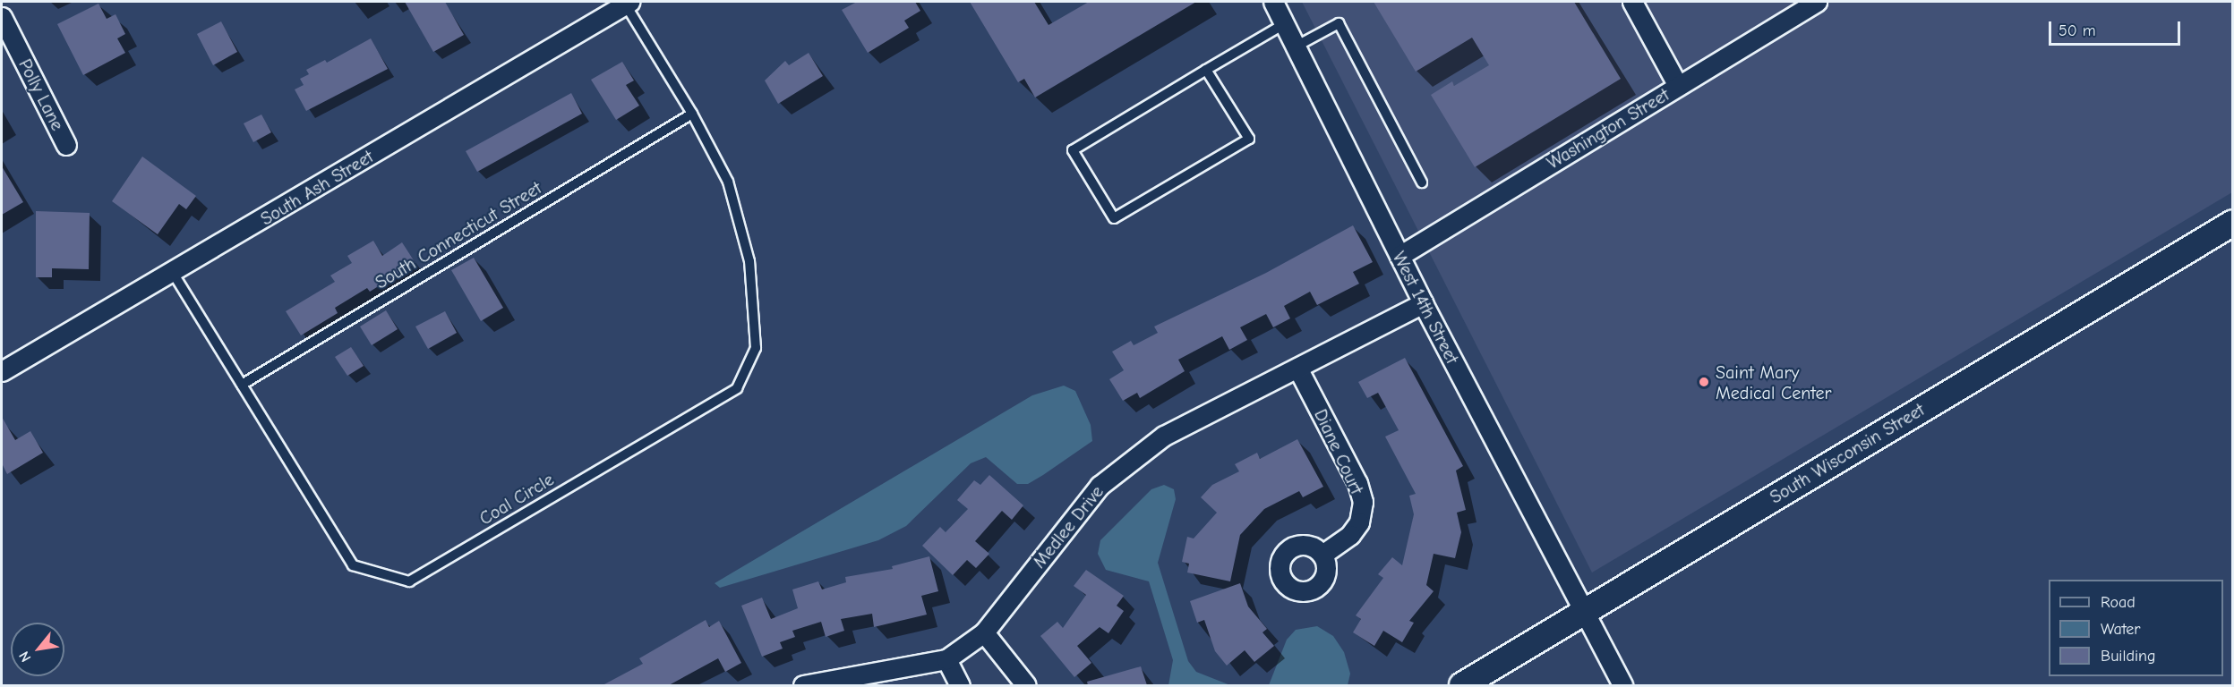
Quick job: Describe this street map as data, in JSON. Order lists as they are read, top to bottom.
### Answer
{
  "streets": {
    "street": [
      "Polly Lane",
      "Washington Street",
      "South Ash Street",
      "West 14th Street",
      "Diane Court",
      "South Wisconsin Street",
      "Medlee Drive"
    ],
    "lane": ["South Connecticut Street", "Coal Circle"]
  },
  "crossings": [
    ["Washington Street", "West 14th Street"],
    ["South Ash Street", "Coal Circle"],
    ["South Connecticut Street", "Coal Circle"],
    ["West 14th Street", "South Wisconsin Street"],
    ["West 14th Street", "Medlee Drive"],
    ["Diane Court", "Medlee Drive"]
  ],
  "places": ["Saint Mary Medical Center"],
  "legend": ["Road", "Water", "Building"],
  "scale_bar": "50 m",
  "north": "bottom left"
}
